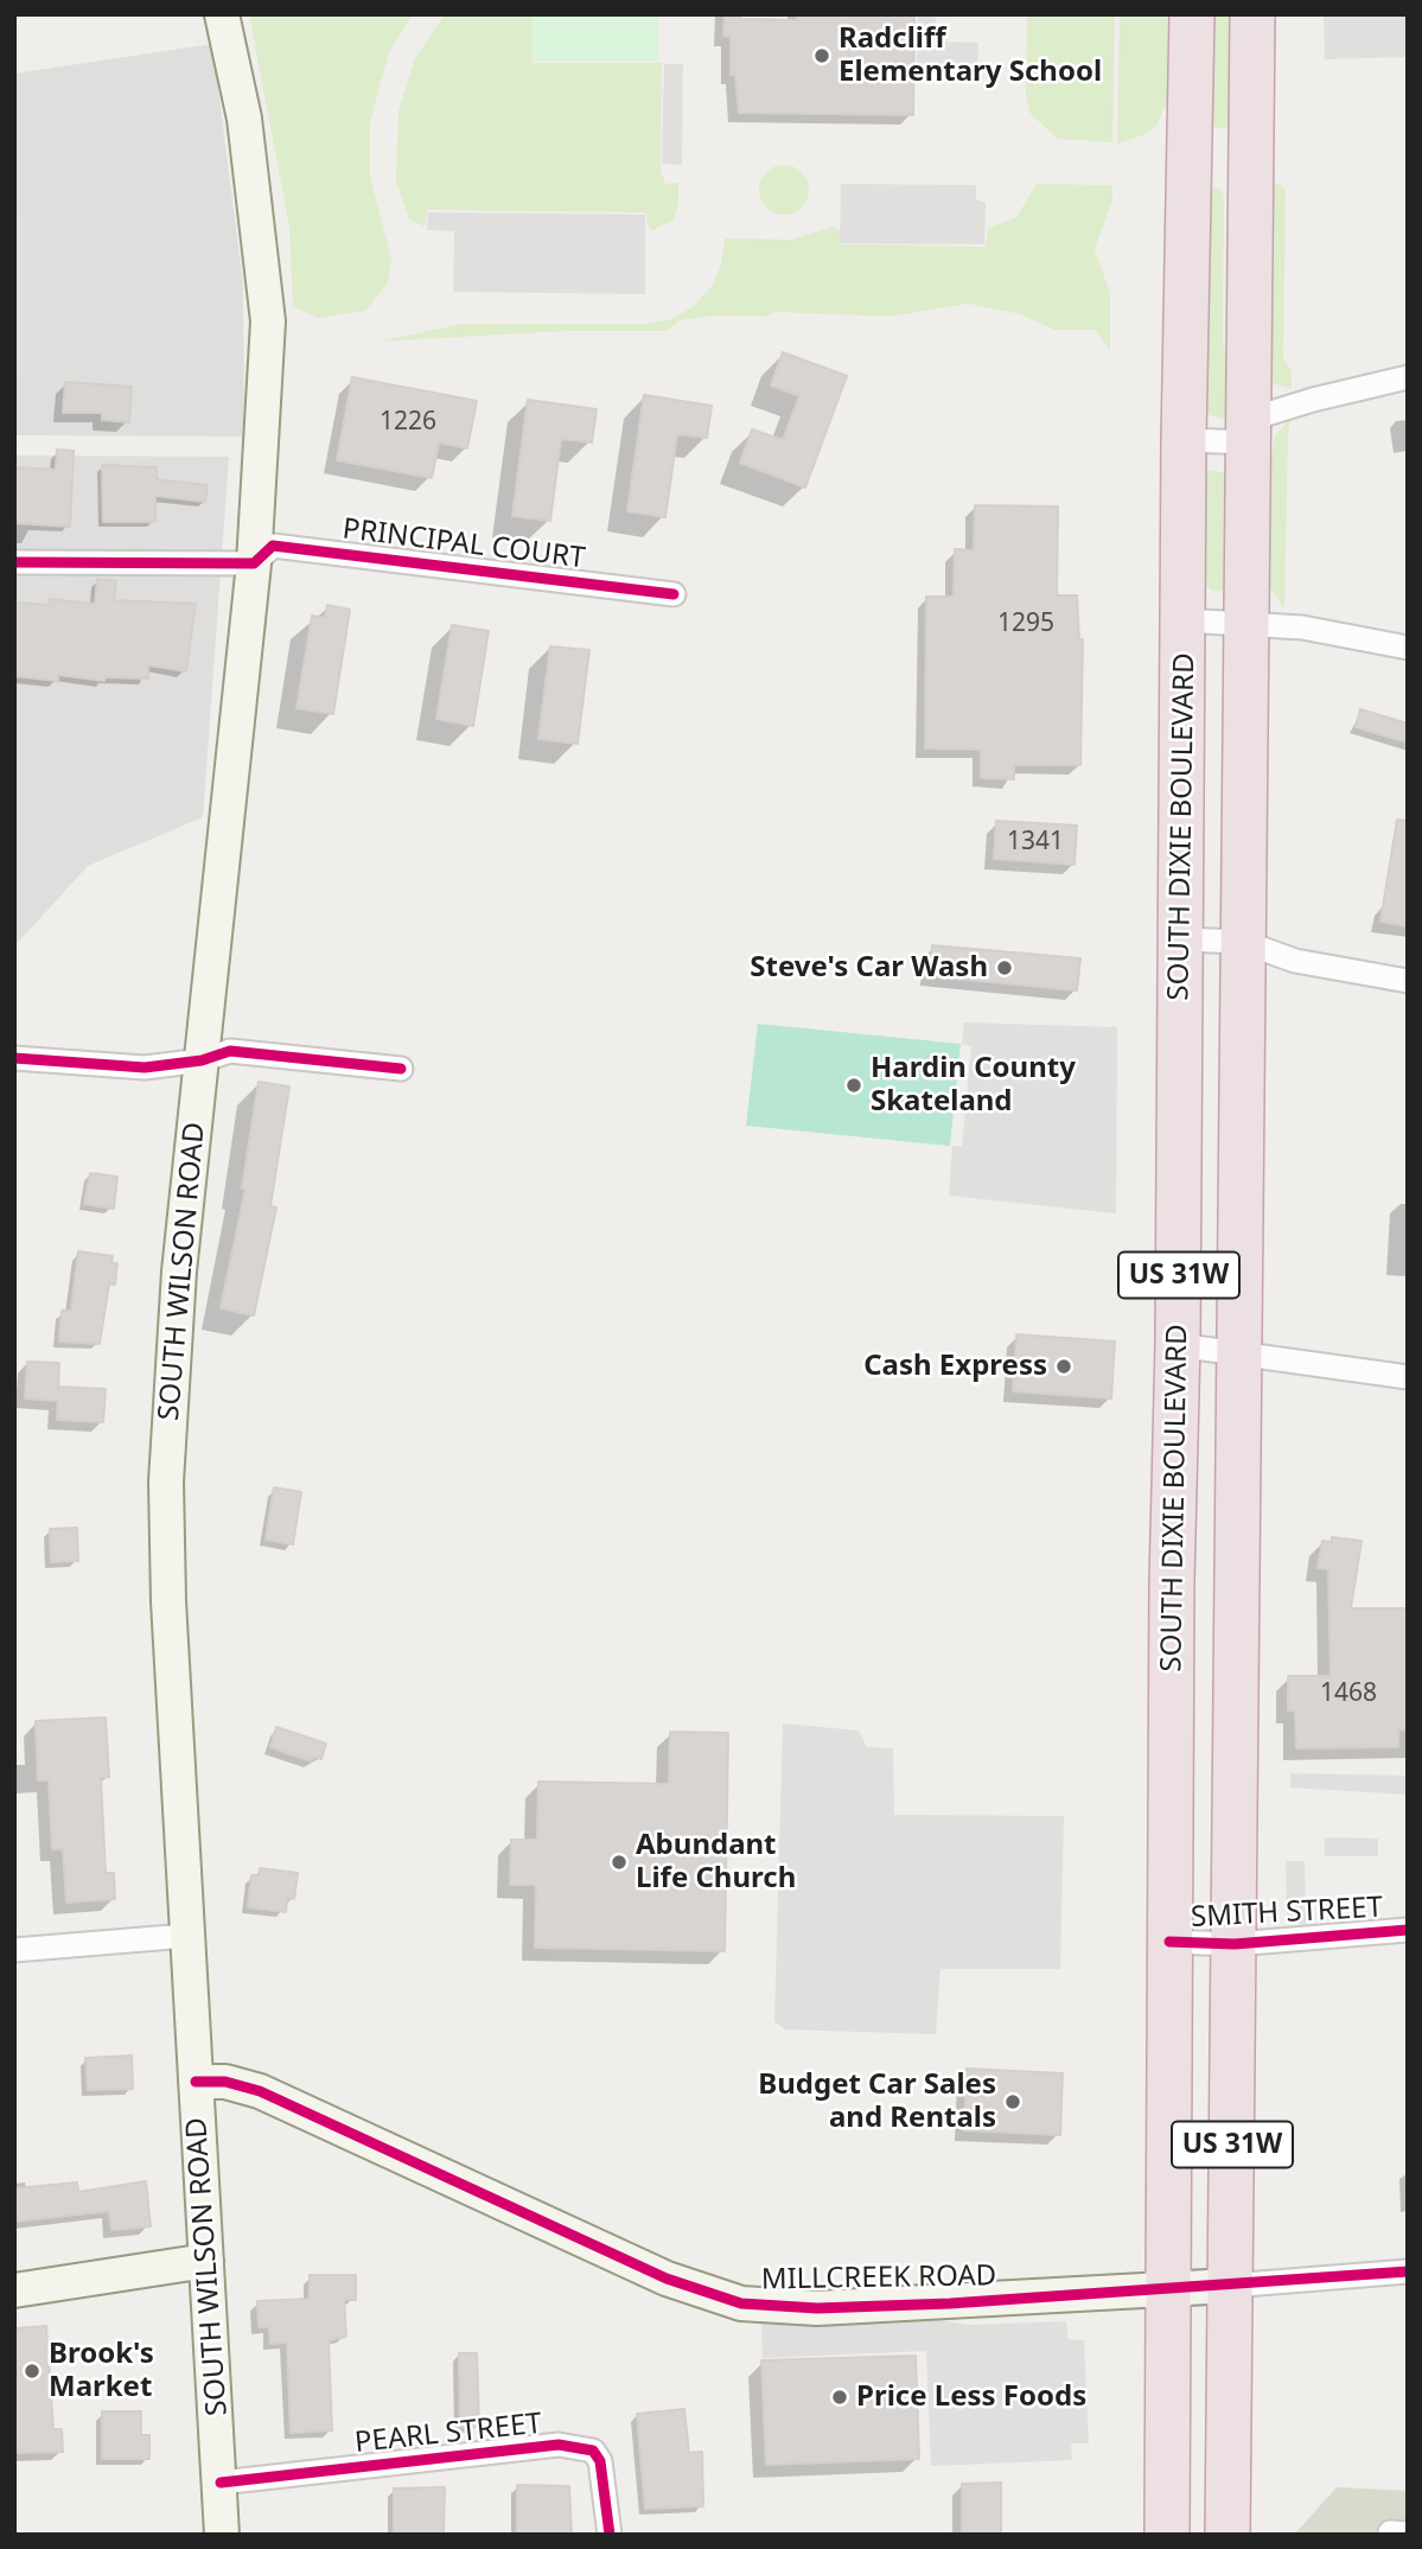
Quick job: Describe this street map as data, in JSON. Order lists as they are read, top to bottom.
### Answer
{
  "streets": {
    "highway": ["SOUTH DIXIE BOULEVARD", "US 31W"],
    "main road": ["SOUTH WILSON ROAD", "MILLCREEK ROAD"],
    "street": ["PRINCIPAL COURT", "SMITH STREET", "PEARL STREET"]
  },
  "crossings": [
    ["PRINCIPAL COURT", "SOUTH WILSON ROAD"],
    ["SOUTH DIXIE BOULEVARD", "SMITH STREET"],
    ["SOUTH DIXIE BOULEVARD", "MILLCREEK ROAD"],
    ["SOUTH WILSON ROAD", "MILLCREEK ROAD"],
    ["SOUTH WILSON ROAD", "PEARL STREET"]
  ],
  "places": [
    "Radcliff Elementary School",
    "Steve's Car Wash",
    "Hardin County Skateland",
    "Cash Express",
    "Abundant Life Church",
    "Budget Car Sales and Rentals",
    "Brook's Market",
    "Price Less Foods"
  ],
  "house_numbers": [
    "1226",
    "1295",
    "1341",
    "1468"
  ]
}
